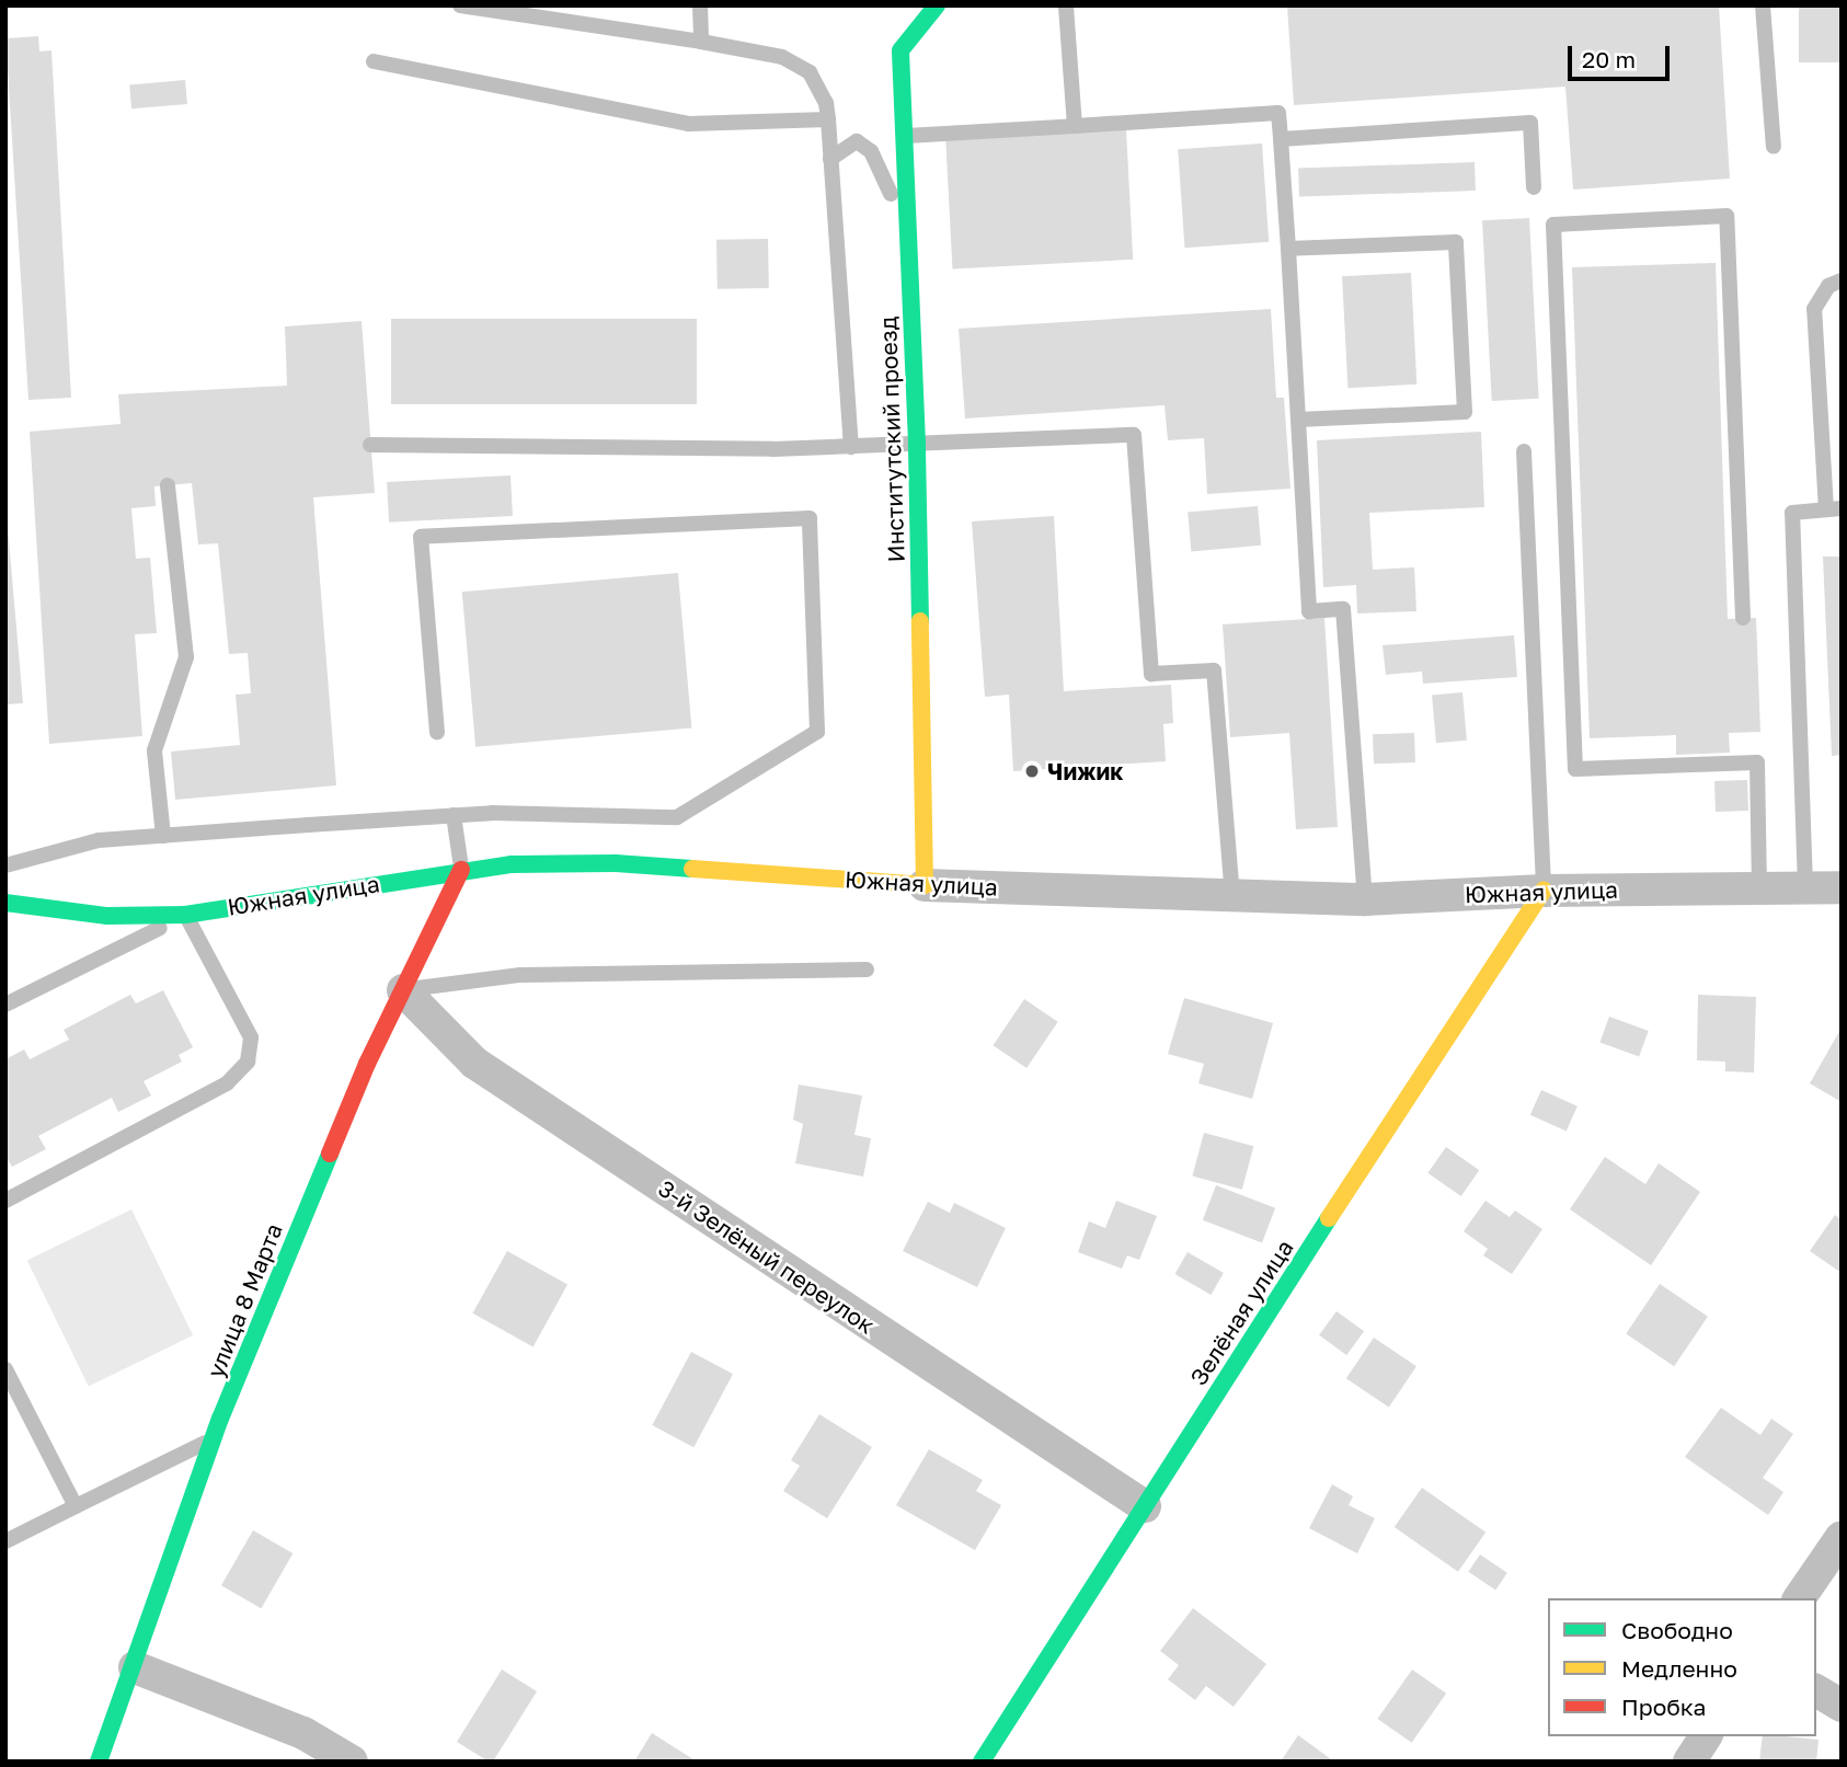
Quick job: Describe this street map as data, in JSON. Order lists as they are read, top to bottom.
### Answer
{
  "streets": {
    "street": [
      "Институтский проезд",
      "Южная улица",
      "3-й Зелёный переулок",
      "улица 8 Марта",
      "Зелёная улица"
    ]
  },
  "crossings": [
    ["Институтский проезд", "Южная улица"],
    ["Южная улица", "улица 8 Марта"],
    ["Южная улица", "Зелёная улица"],
    ["3-й Зелёный переулок", "улица 8 Марта"],
    ["3-й Зелёный переулок", "Зелёная улица"]
  ],
  "places": ["Чижик"],
  "legend": ["Свободно", "Медленно", "Пробка"],
  "scale_bar": "20 m"
}
